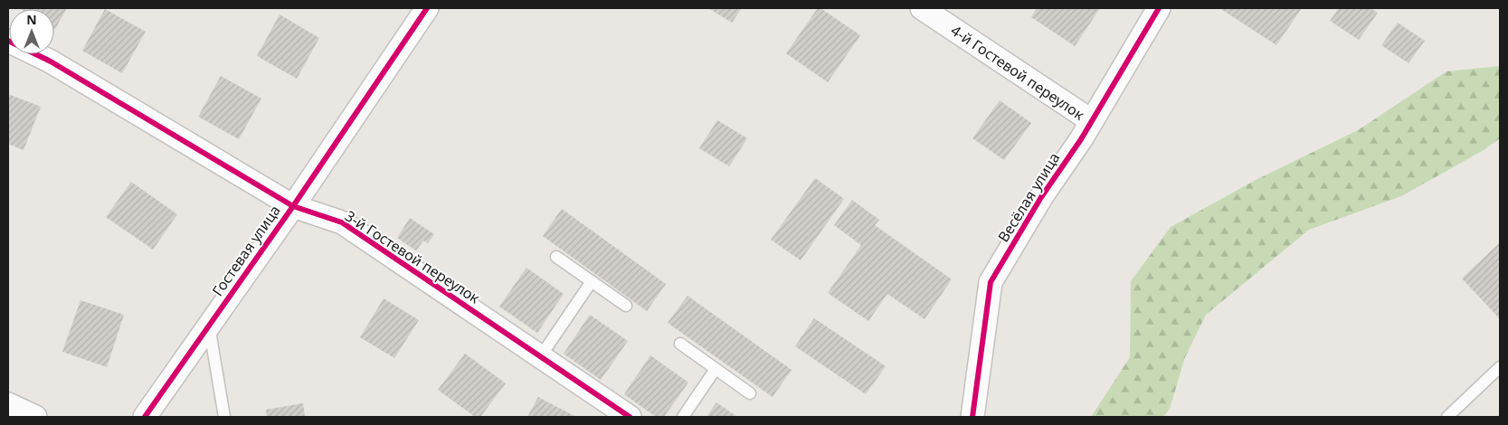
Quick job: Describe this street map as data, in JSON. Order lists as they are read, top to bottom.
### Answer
{
  "streets": {
    "street": [
      "4-й Гостевой переулок",
      "Весёлая улица",
      "Гостевая улица",
      "3-й Гостевой переулок"
    ]
  },
  "crossings": [
    ["4-й Гостевой переулок", "Весёлая улица"],
    ["Гостевая улица", "3-й Гостевой переулок"]
  ],
  "north": "top"
}
